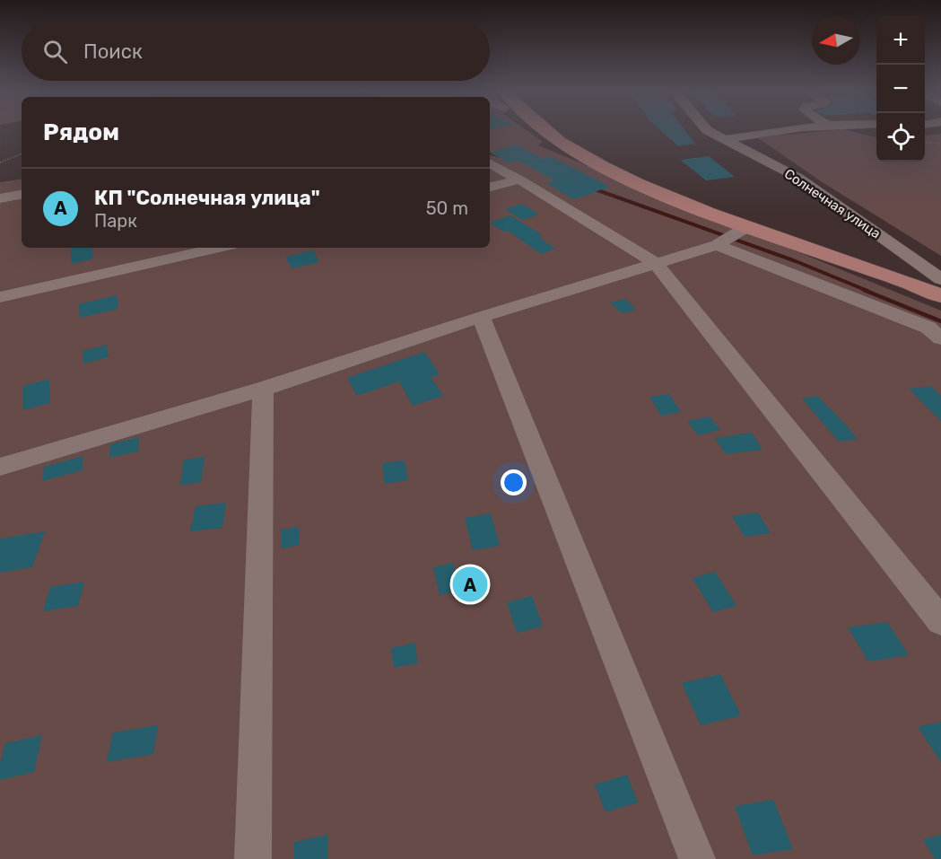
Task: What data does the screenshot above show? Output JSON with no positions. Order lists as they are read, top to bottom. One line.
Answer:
{"streets":{"street":["Солнечная улица"]},"north":"left","page":{"map_buttons":["+","−"],"search":"Поиск","heading":"Рядом","list":[{"mark":"A","name":"КП \"Солнечная улица\"","note":"Парк","value":"50 m"}],"pins":"A"}}
